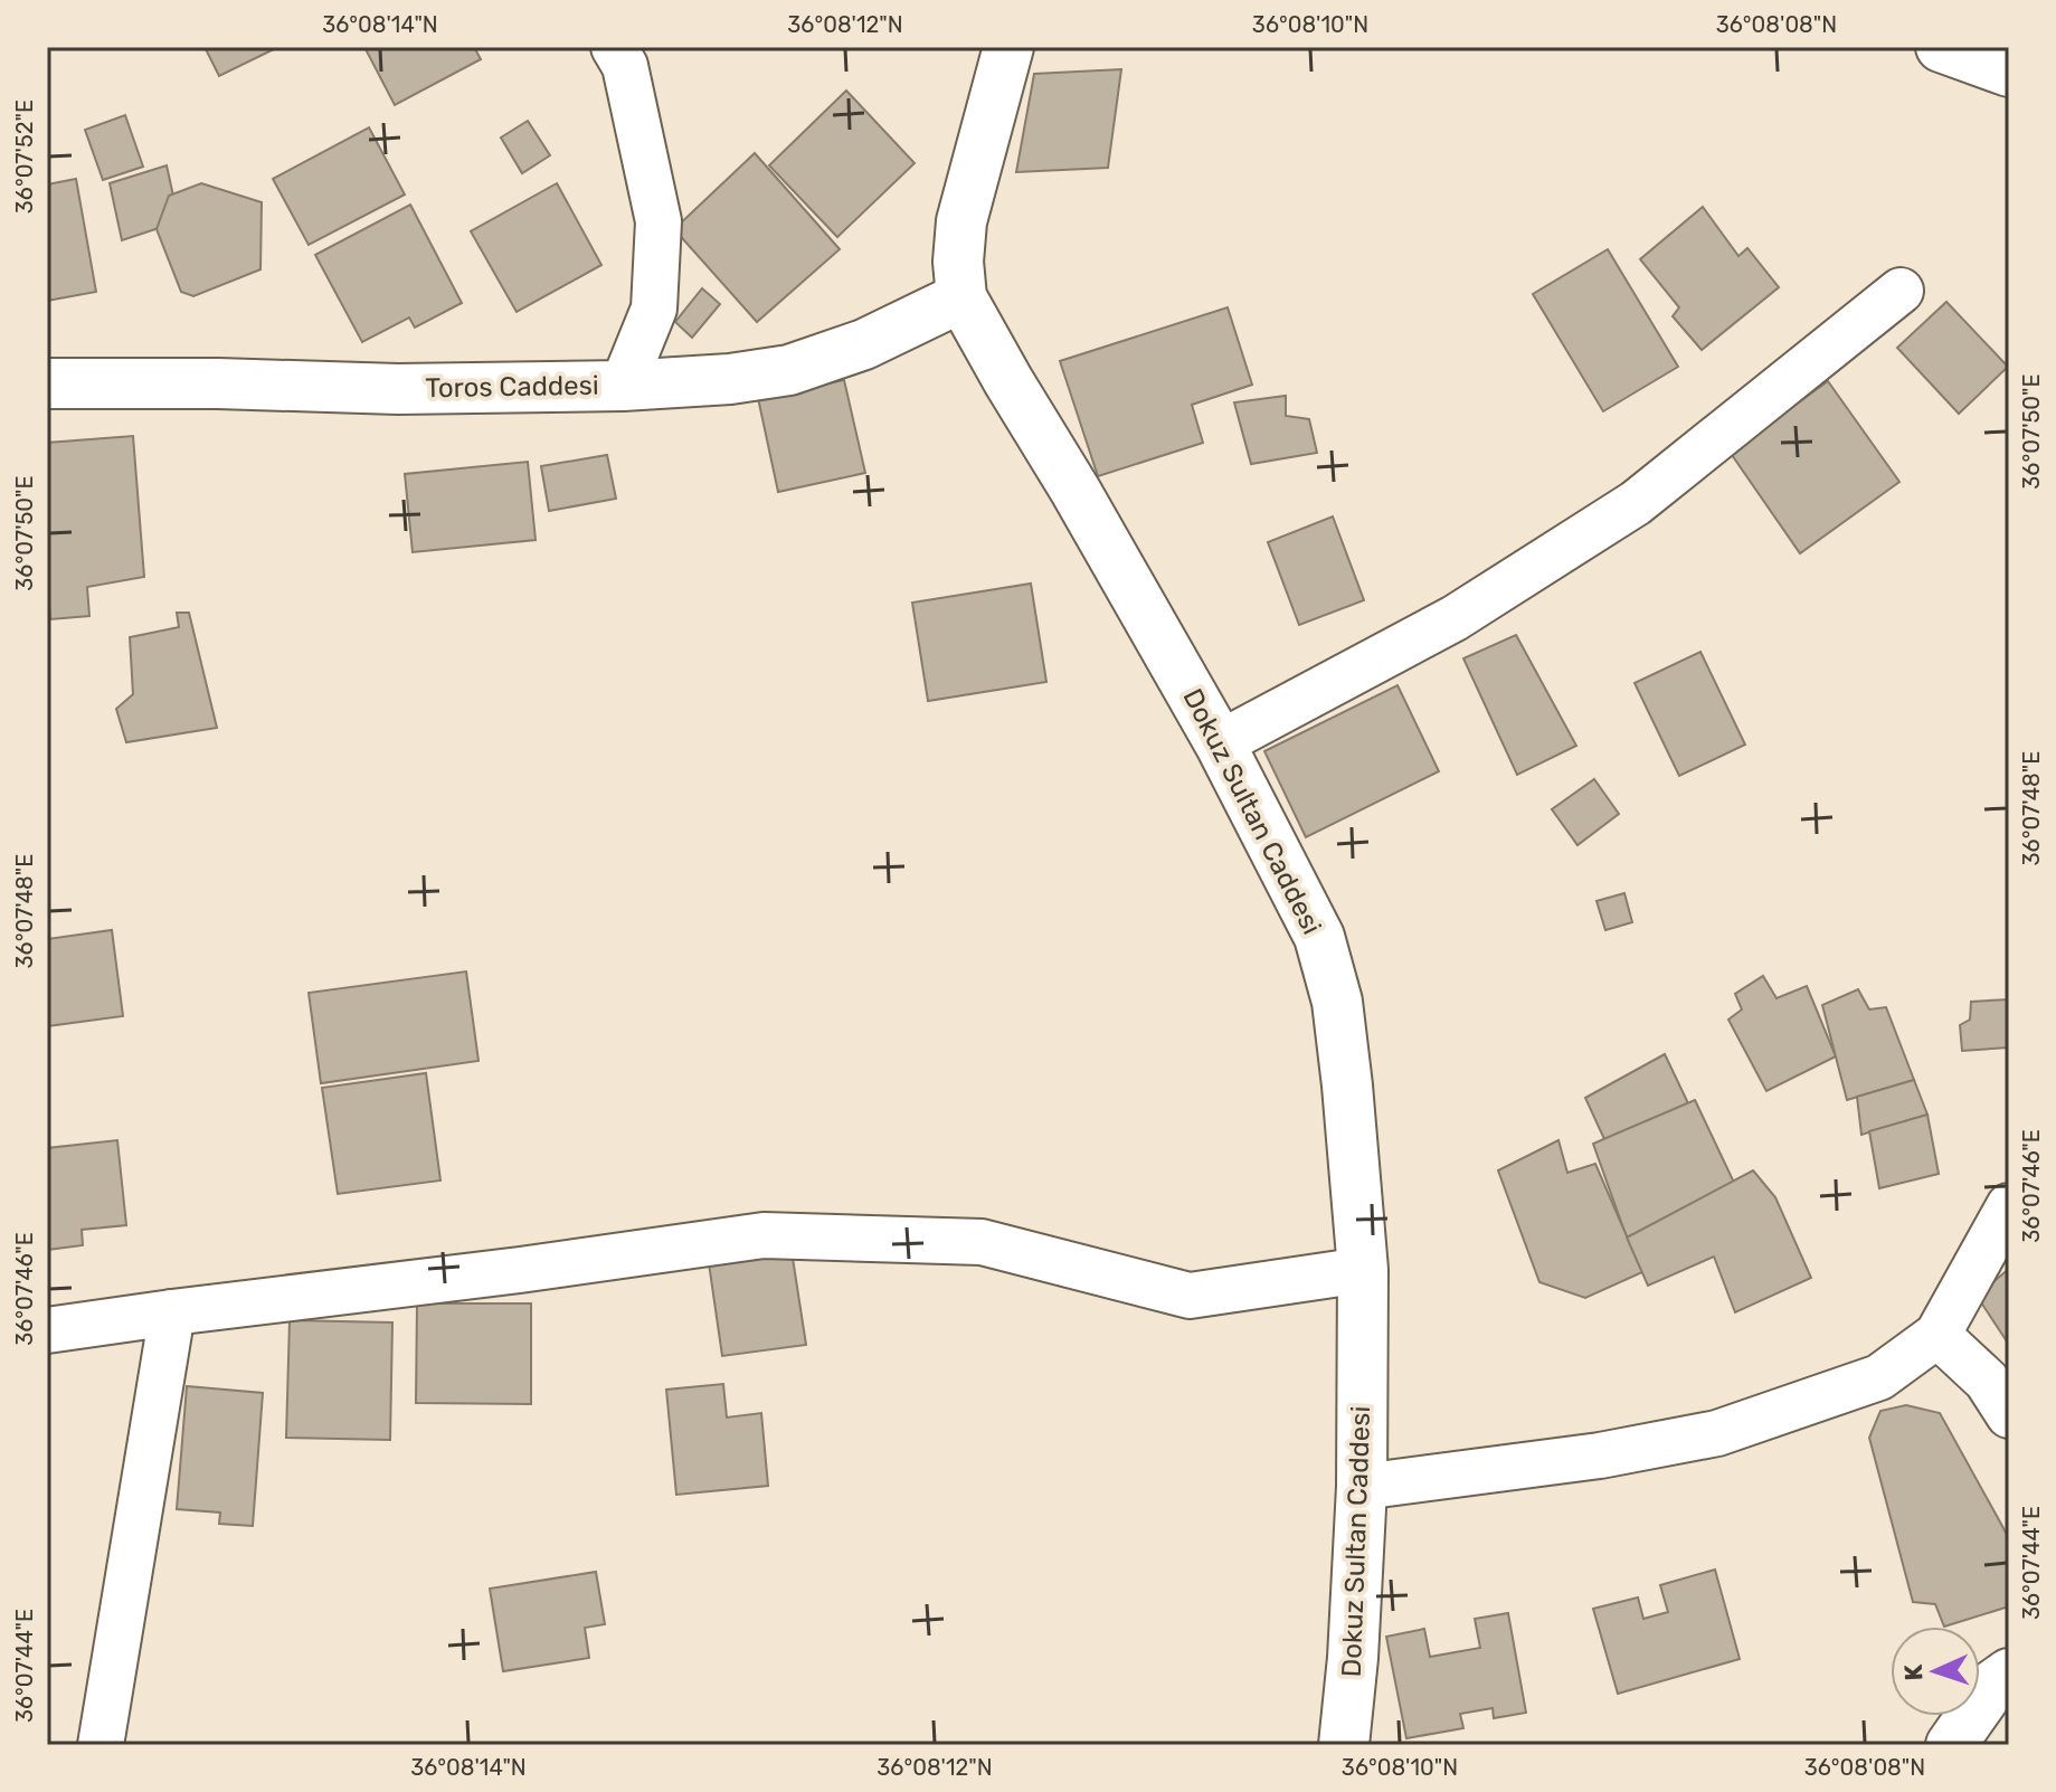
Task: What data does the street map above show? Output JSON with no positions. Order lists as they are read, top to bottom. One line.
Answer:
{"streets":{"street":["Toros Caddesi","Dokuz Sultan Caddesi"]},"crossings":[["Toros Caddesi","Dokuz Sultan Caddesi"]],"north":"left","coordinates":["36°08'14\"N","36°08'12\"N","36°08'10\"N","36°08'08\"N","36°07'52\"E","36°07'50\"E","36°07'48\"E","36°07'46\"E","36°07'44\"E"]}
